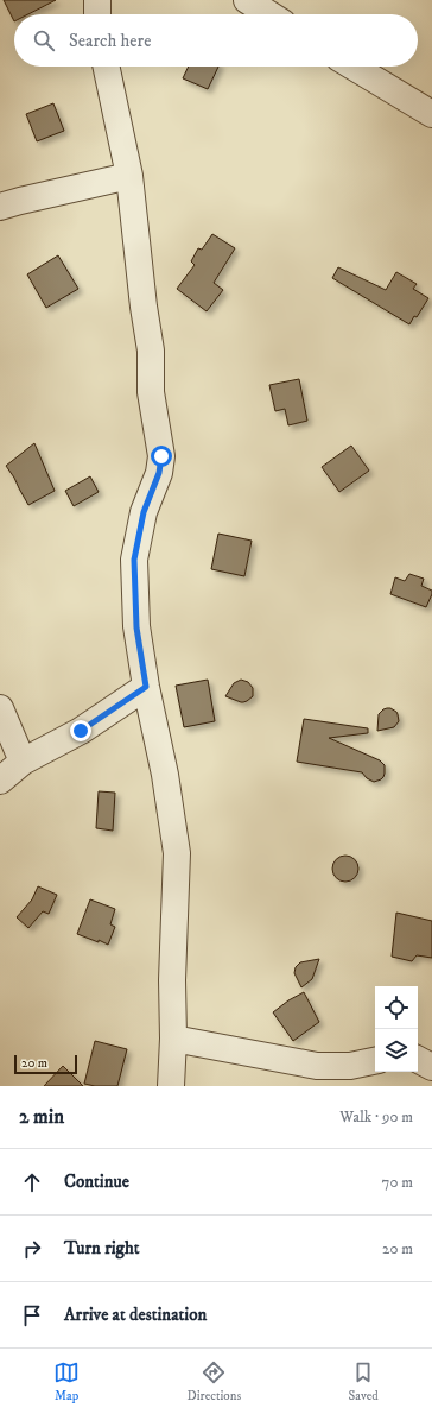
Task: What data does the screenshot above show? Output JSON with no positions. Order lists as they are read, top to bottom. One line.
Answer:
{"scale_bar":"20 m","page":{"search":"Search here","scale":"20 m","heading":["2 min","Walk · 90 m"],"list":[["Continue","70 m"],["Turn right","20 m"],"Arrive at destination"],"nav":["Map","Directions","Saved"]}}
